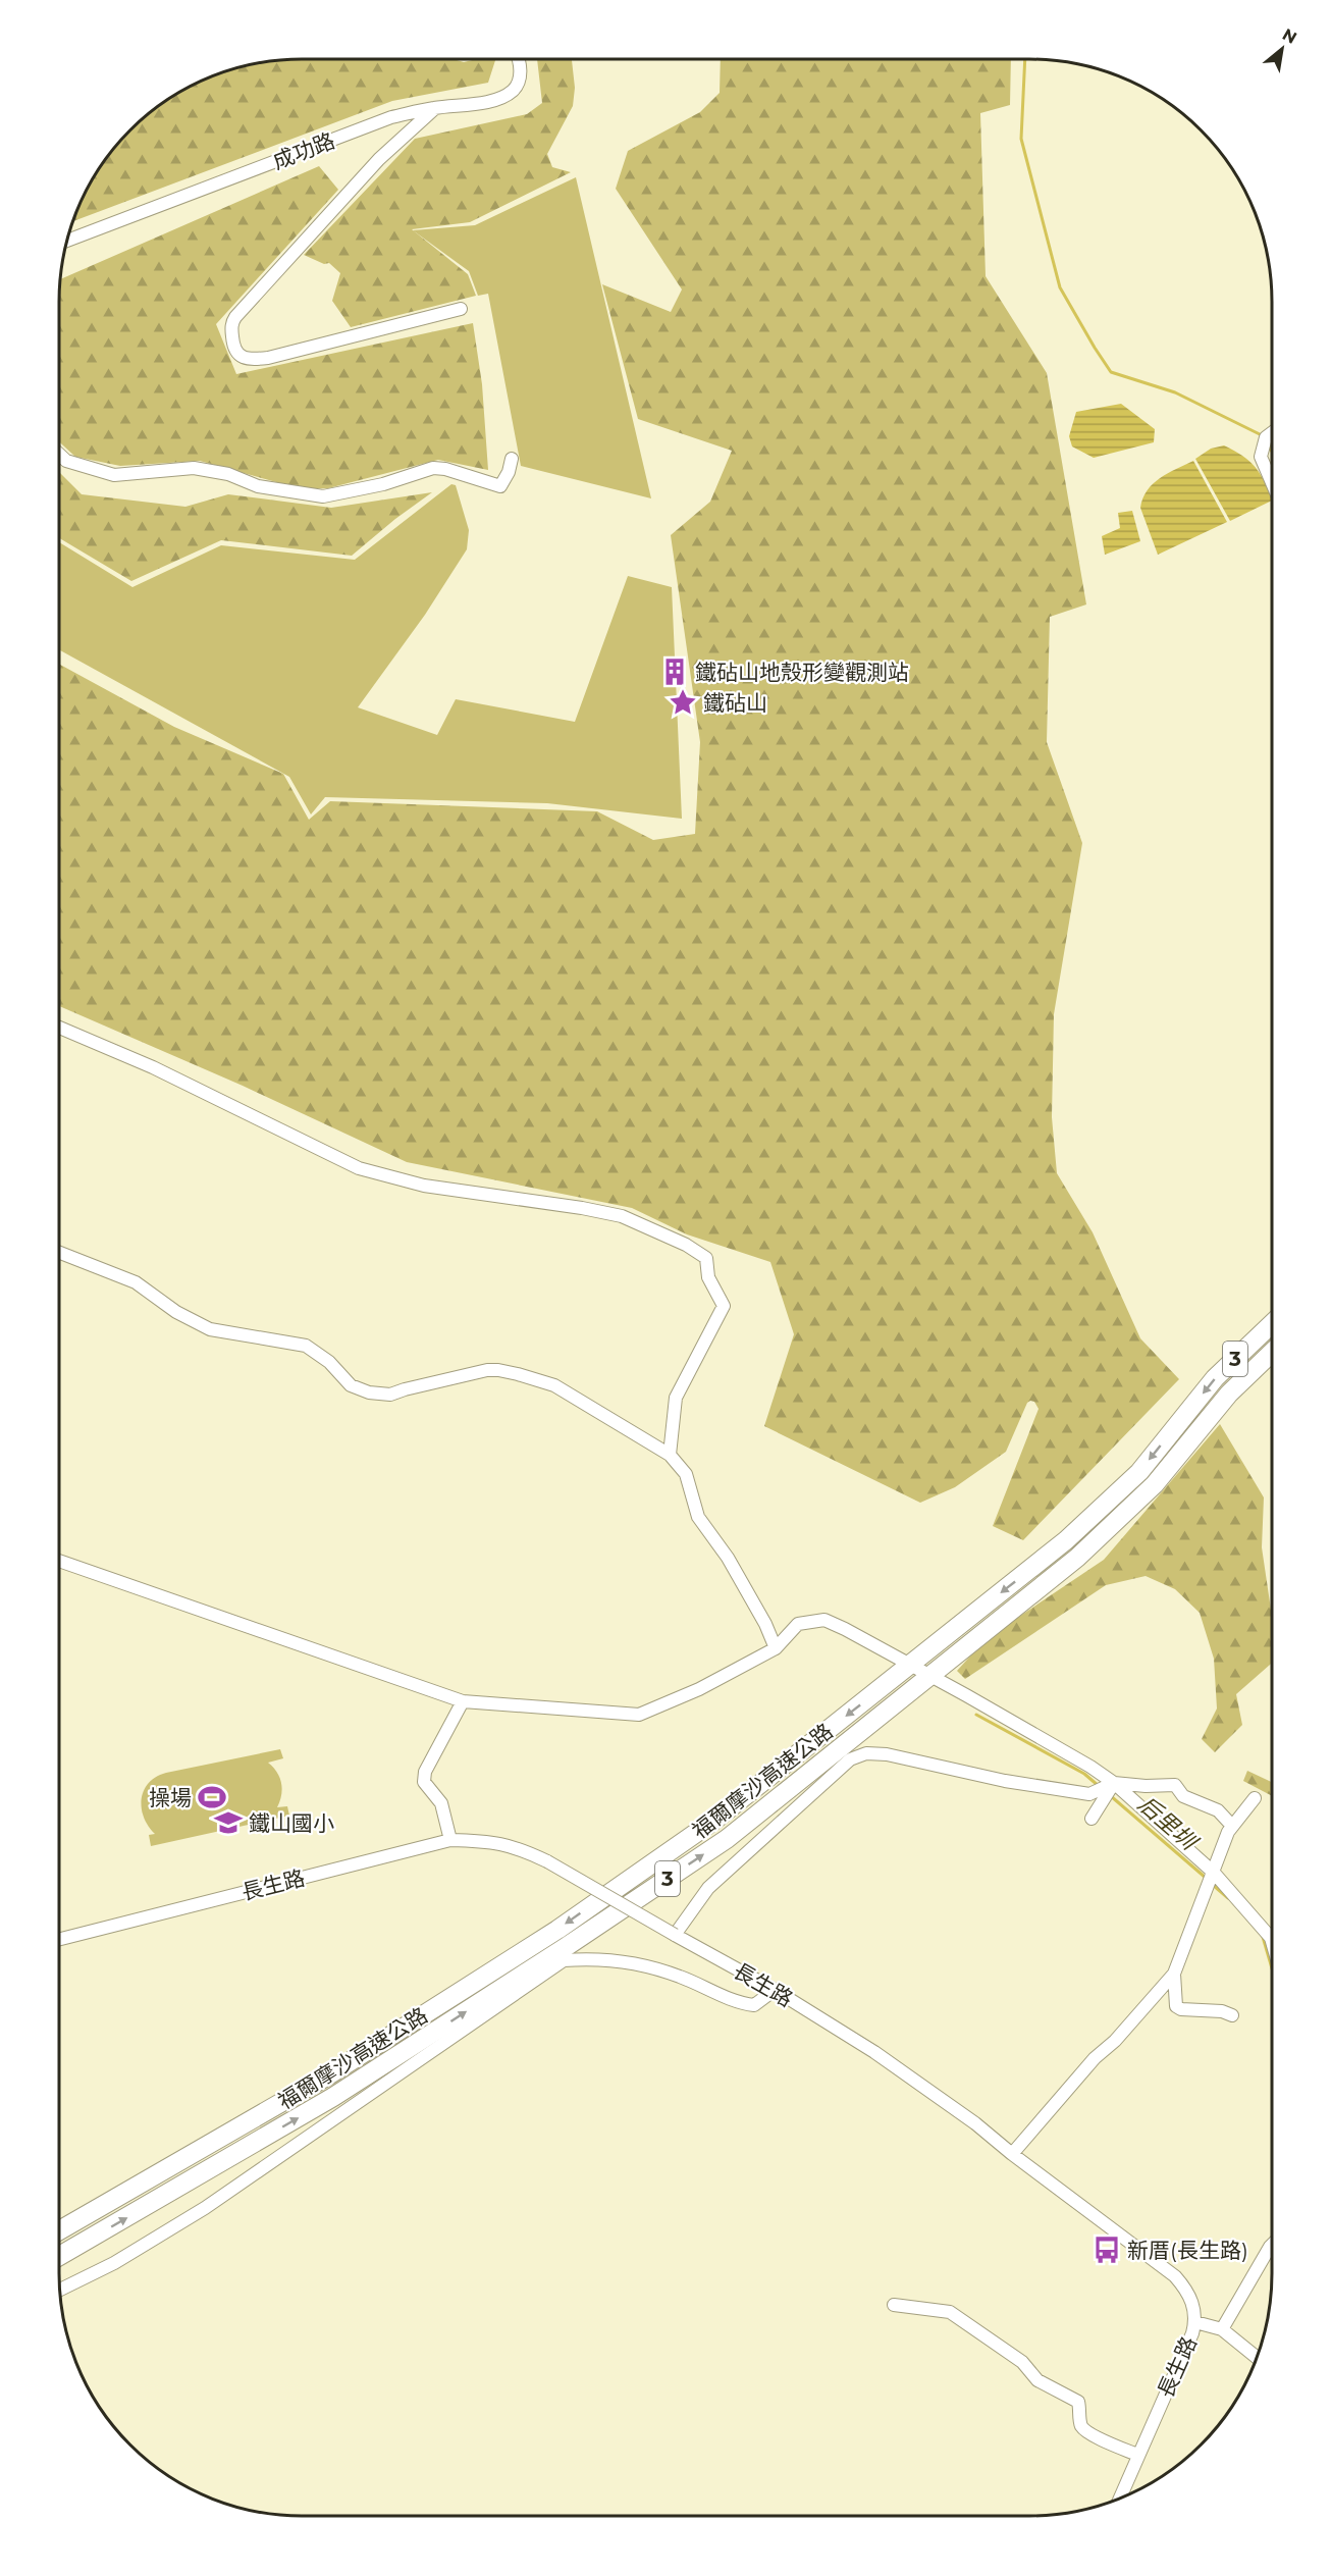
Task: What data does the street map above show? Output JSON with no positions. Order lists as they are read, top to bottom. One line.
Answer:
{"streets":{"highway":["3","福爾摩沙高速公路"],"street":["成功路","長生路"]},"water":["后里圳"],"places":{"building":["鐵砧山地殼形變觀測站"],"place":["鐵砧山"],"sports":["操場"],"school or university":["鐵山國小"],"bus stop":["新厝(長生路)"]},"north":"top right"}
